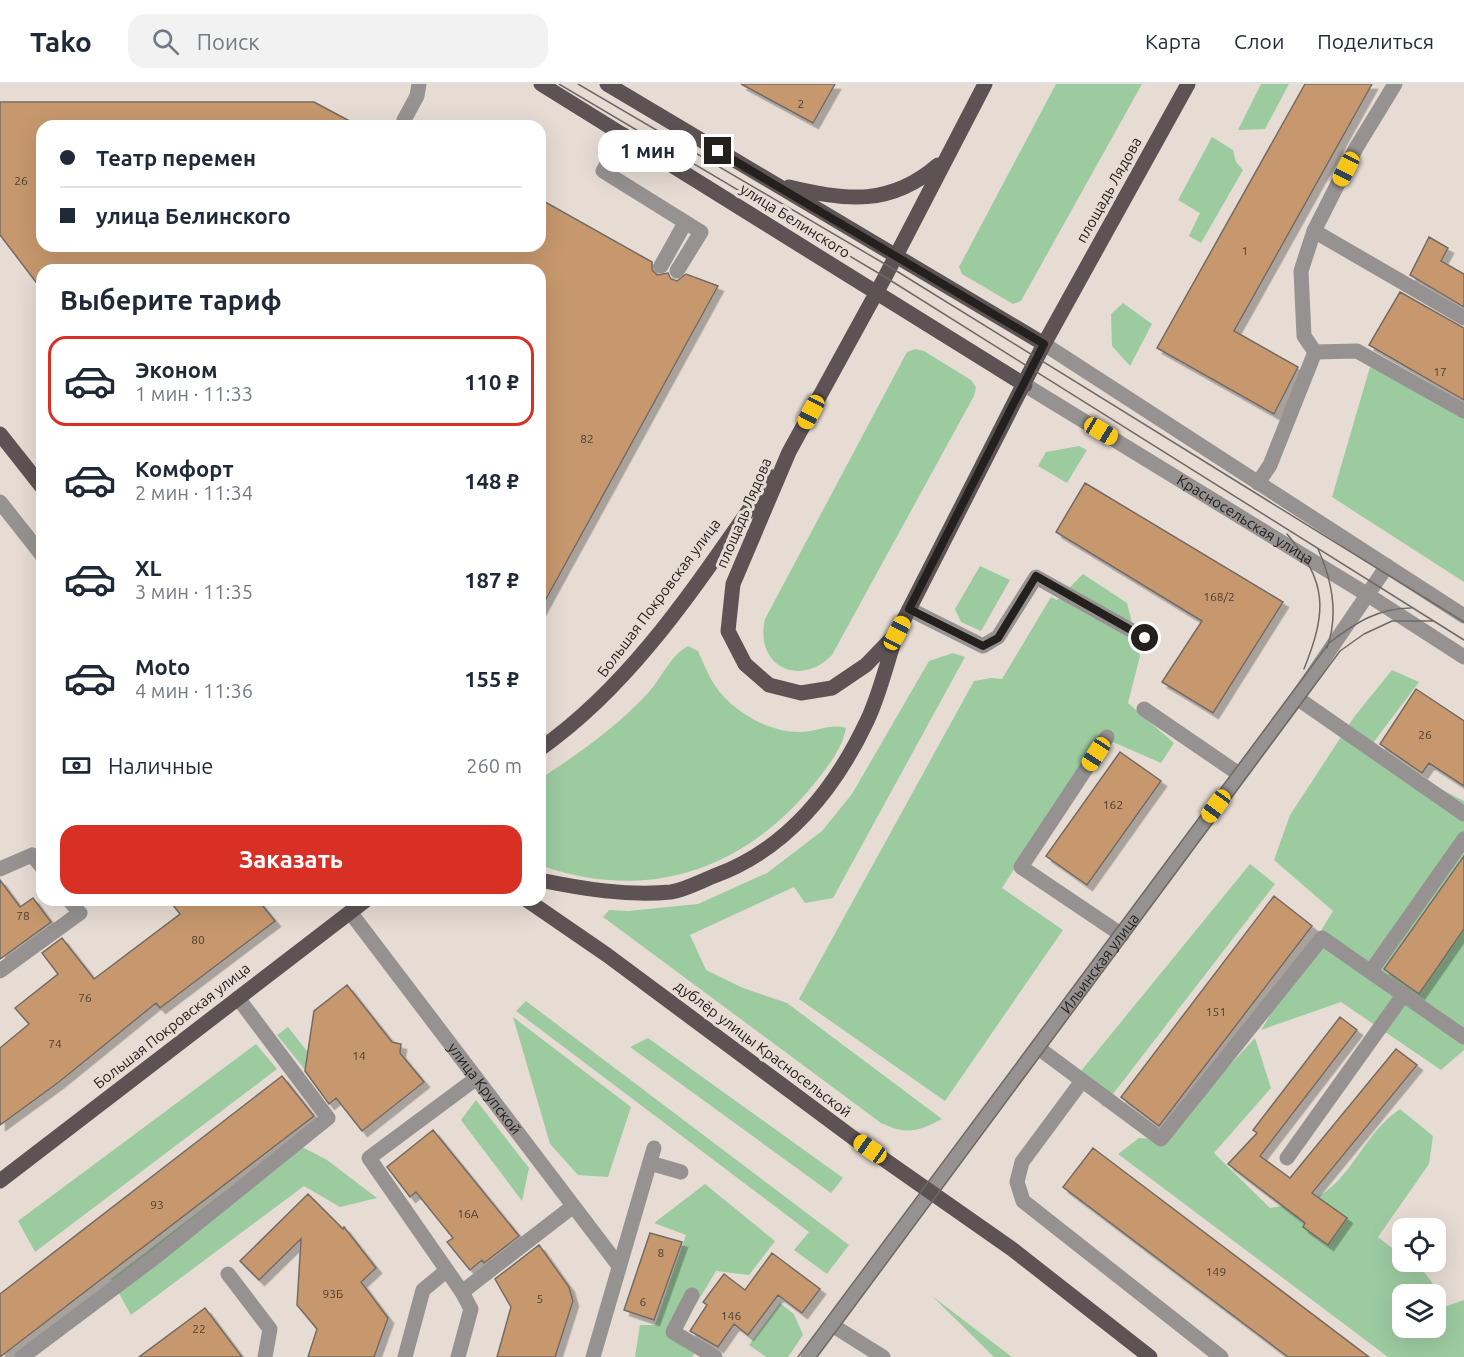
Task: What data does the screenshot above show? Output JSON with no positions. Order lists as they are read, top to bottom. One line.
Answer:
{"streets":{"main road":["площадь Лядова","улица Белинского","Большая Покровская улица","дублёр улицы Красносельской"],"street":["Красносельская улица","Ильинская улица","улица Крупской"]},"crossings":[["площадь Лядова","улица Белинского"],["площадь Лядова","Красносельская улица"],["площадь Лядова","Большая Покровская улица"],["Красносельская улица","Ильинская улица"],["Большая Покровская улица","улица Крупской"],["Ильинская улица","дублёр улицы Красносельской"]],"house_numbers":["2","26","1","17","82","168/2","26","162","78","80","76","151","74","14","93","16А","8","149","93Б","5","6","146","22"],"page":{"header":"Tako","search":"Поиск","nav":["Карта","Слои","Поделиться"],"banner":["Театр перемен","улица Белинского"],"bubble":"1 мин","heading":"Выберите тариф","list":[{"name":"Эконом","note":"1 мин · 11:33","value":"110 ₽"},{"name":"Комфорт","note":"2 мин · 11:34","value":"148 ₽"},{"name":"XL","note":"3 мин · 11:35","value":"187 ₽"},{"name":"Moto","note":"4 мин · 11:36","value":"155 ₽"}],"pay":["Наличные","260 m"],"buttons":"Заказать"}}
